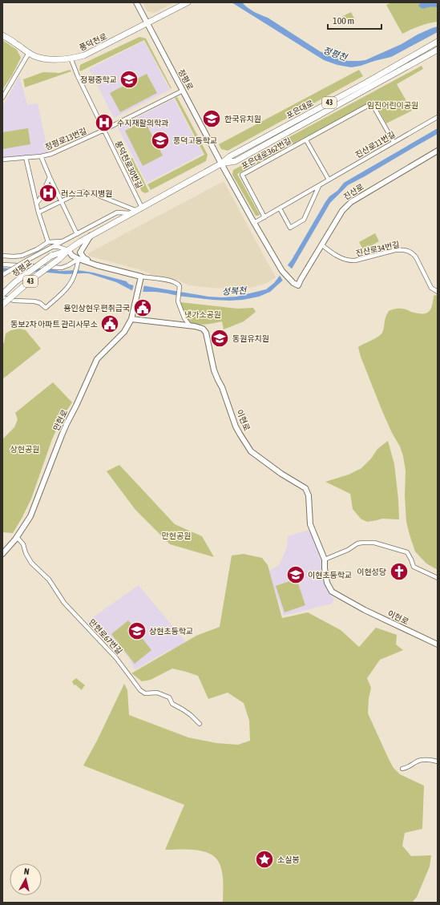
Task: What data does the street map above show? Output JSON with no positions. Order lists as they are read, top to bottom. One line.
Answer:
{"streets":{"main road":["풍덕천로","43","포은대로","정평교"],"street":["정평로","정평로13번길","진산로11번길","포은대로362번길","풍덕천로30번길","진산로","진산로34번길","만현로","이현로","만현로67번길"]},"crossings":[["풍덕천로","정평로"],["풍덕천로","풍덕천로30번길"],["정평로","포은대로"],["정평로","정평로13번길"],["포은대로","풍덕천로30번길"],["포은대로","정평교"],["정평로13번길","풍덕천로30번길"],["진산로11번길","포은대로362번길"],["진산로11번길","진산로"],["진산로","진산로34번길"],["만현로","이현로"],["만현로","만현로67번길"]],"water":["정평천","성복천"],"parks":["임진어린이공원","냇가소공원","상현공원","만현공원"],"places":{"school or university":["정평중학교","한국유치원","풍덕고등학교","동원유치원","이현초등학교","상현초등학교"],"hospital":["수지재활의학과","러스크수지병원"],"public building":["용인상현우편취급국","동보2차 아파트 관리사무소"],"church":["이현성당"],"place":["소실봉"]},"scale_bar":"100 m","north":"top"}
